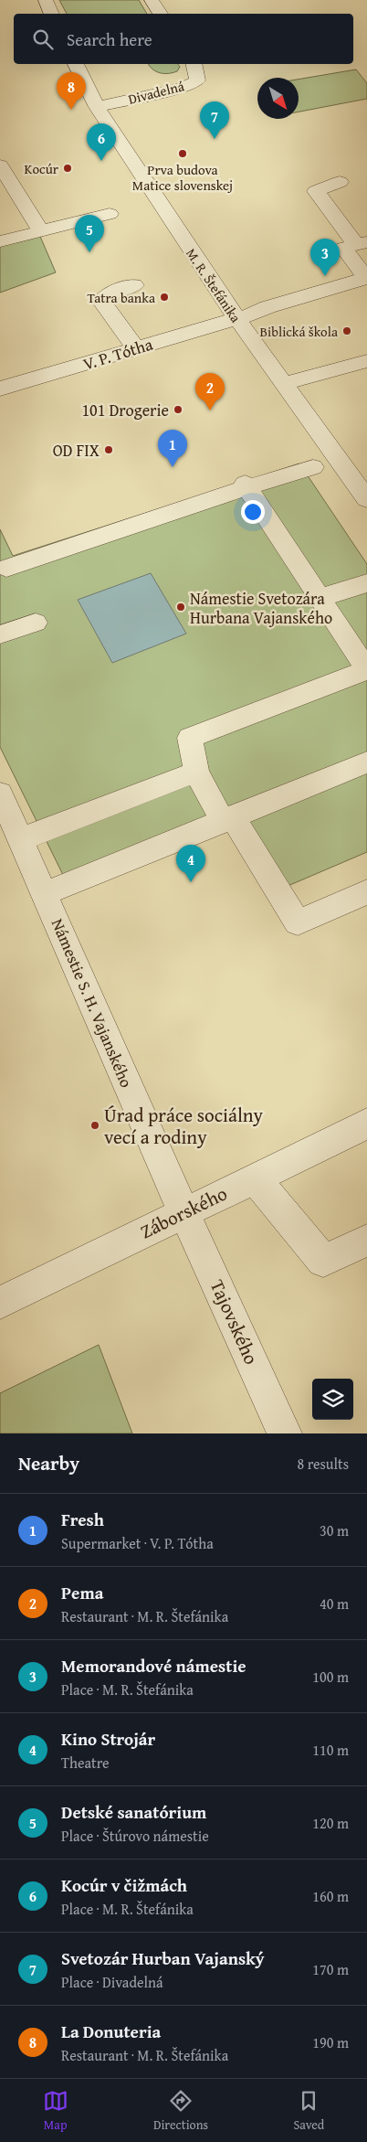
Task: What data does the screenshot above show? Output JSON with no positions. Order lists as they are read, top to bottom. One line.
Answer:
{"streets":{"street":["Divadelná","M. R. Štefánika","V. P. Tótha","Námestie S. H. Vajanského","Záborského","Tajovského"]},"crossings":[["Divadelná","M. R. Štefánika"],["M. R. Štefánika","V. P. Tótha"],["Námestie S. H. Vajanského","Záborského"],["Námestie S. H. Vajanského","Tajovského"],["Záborského","Tajovského"]],"places":["Prva budova Matice slovenskej","Kocúr","Tatra banka","Biblická škola","101 Drogerie","OD FIX","Námestie Svetozára Hurbana Vajanského","Úrad práce sociálny vecí a rodiny"],"north":"bottom right","page":{"search":"Search here","pins":["8","7","6","5","3","2","1","4"],"heading":["Nearby","8 results"],"list":[{"mark":"1","name":"Fresh","note":"Supermarket · V. P. Tótha","value":"30 m"},{"mark":"2","name":"Pema","note":"Restaurant · M. R. Štefánika","value":"40 m"},{"mark":"3","name":"Memorandové námestie","note":"Place · M. R. Štefánika","value":"100 m"},{"mark":"4","name":"Kino Strojár","note":"Theatre","value":"110 m"},{"mark":"5","name":"Detské sanatórium","note":"Place · Štúrovo námestie","value":"120 m"},{"mark":"6","name":"Kocúr v čižmách","note":"Place · M. R. Štefánika","value":"160 m"},{"mark":"7","name":"Svetozár Hurban Vajanský","note":"Place · Divadelná","value":"170 m"},{"mark":"8","name":"La Donuteria","note":"Restaurant · M. R. Štefánika","value":"190 m"}],"nav":["Map","Directions","Saved"]}}
